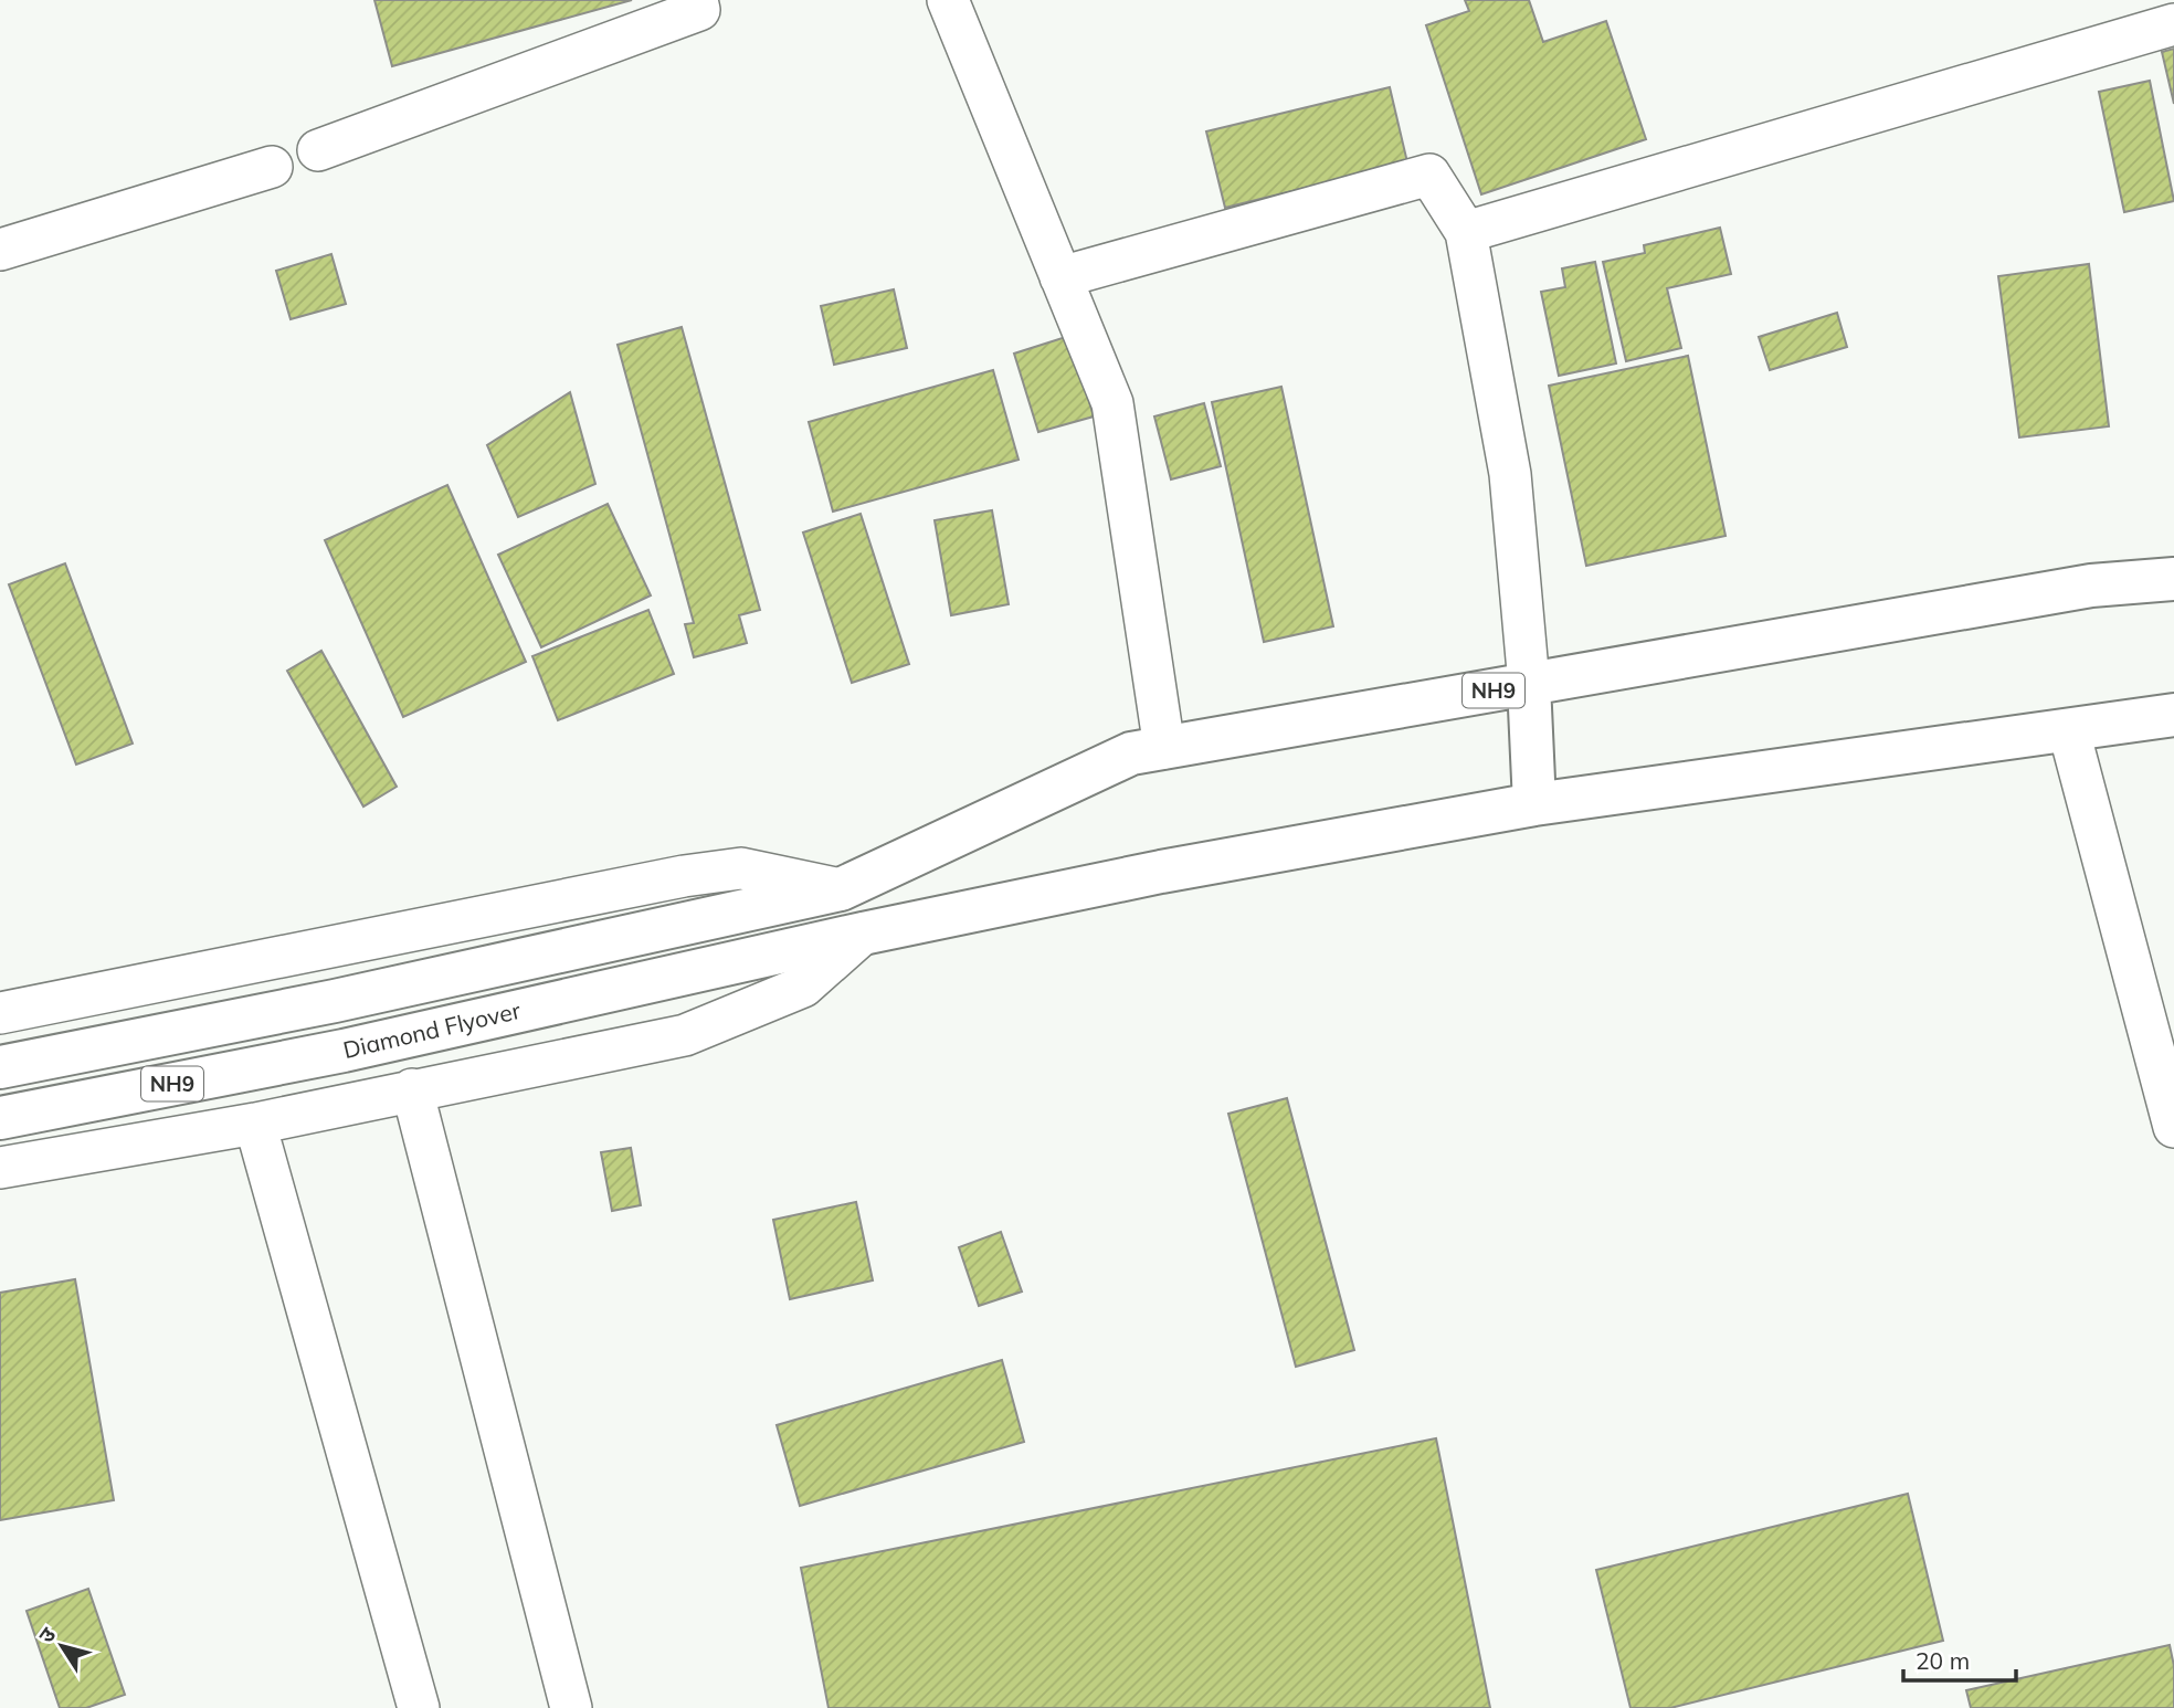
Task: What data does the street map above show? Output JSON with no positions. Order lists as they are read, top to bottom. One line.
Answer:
{"streets":{"highway":["NH9","Diamond Flyover"]},"crossings":[["NH9","Diamond Flyover"]],"scale_bar":"20 m","north":"top left"}
